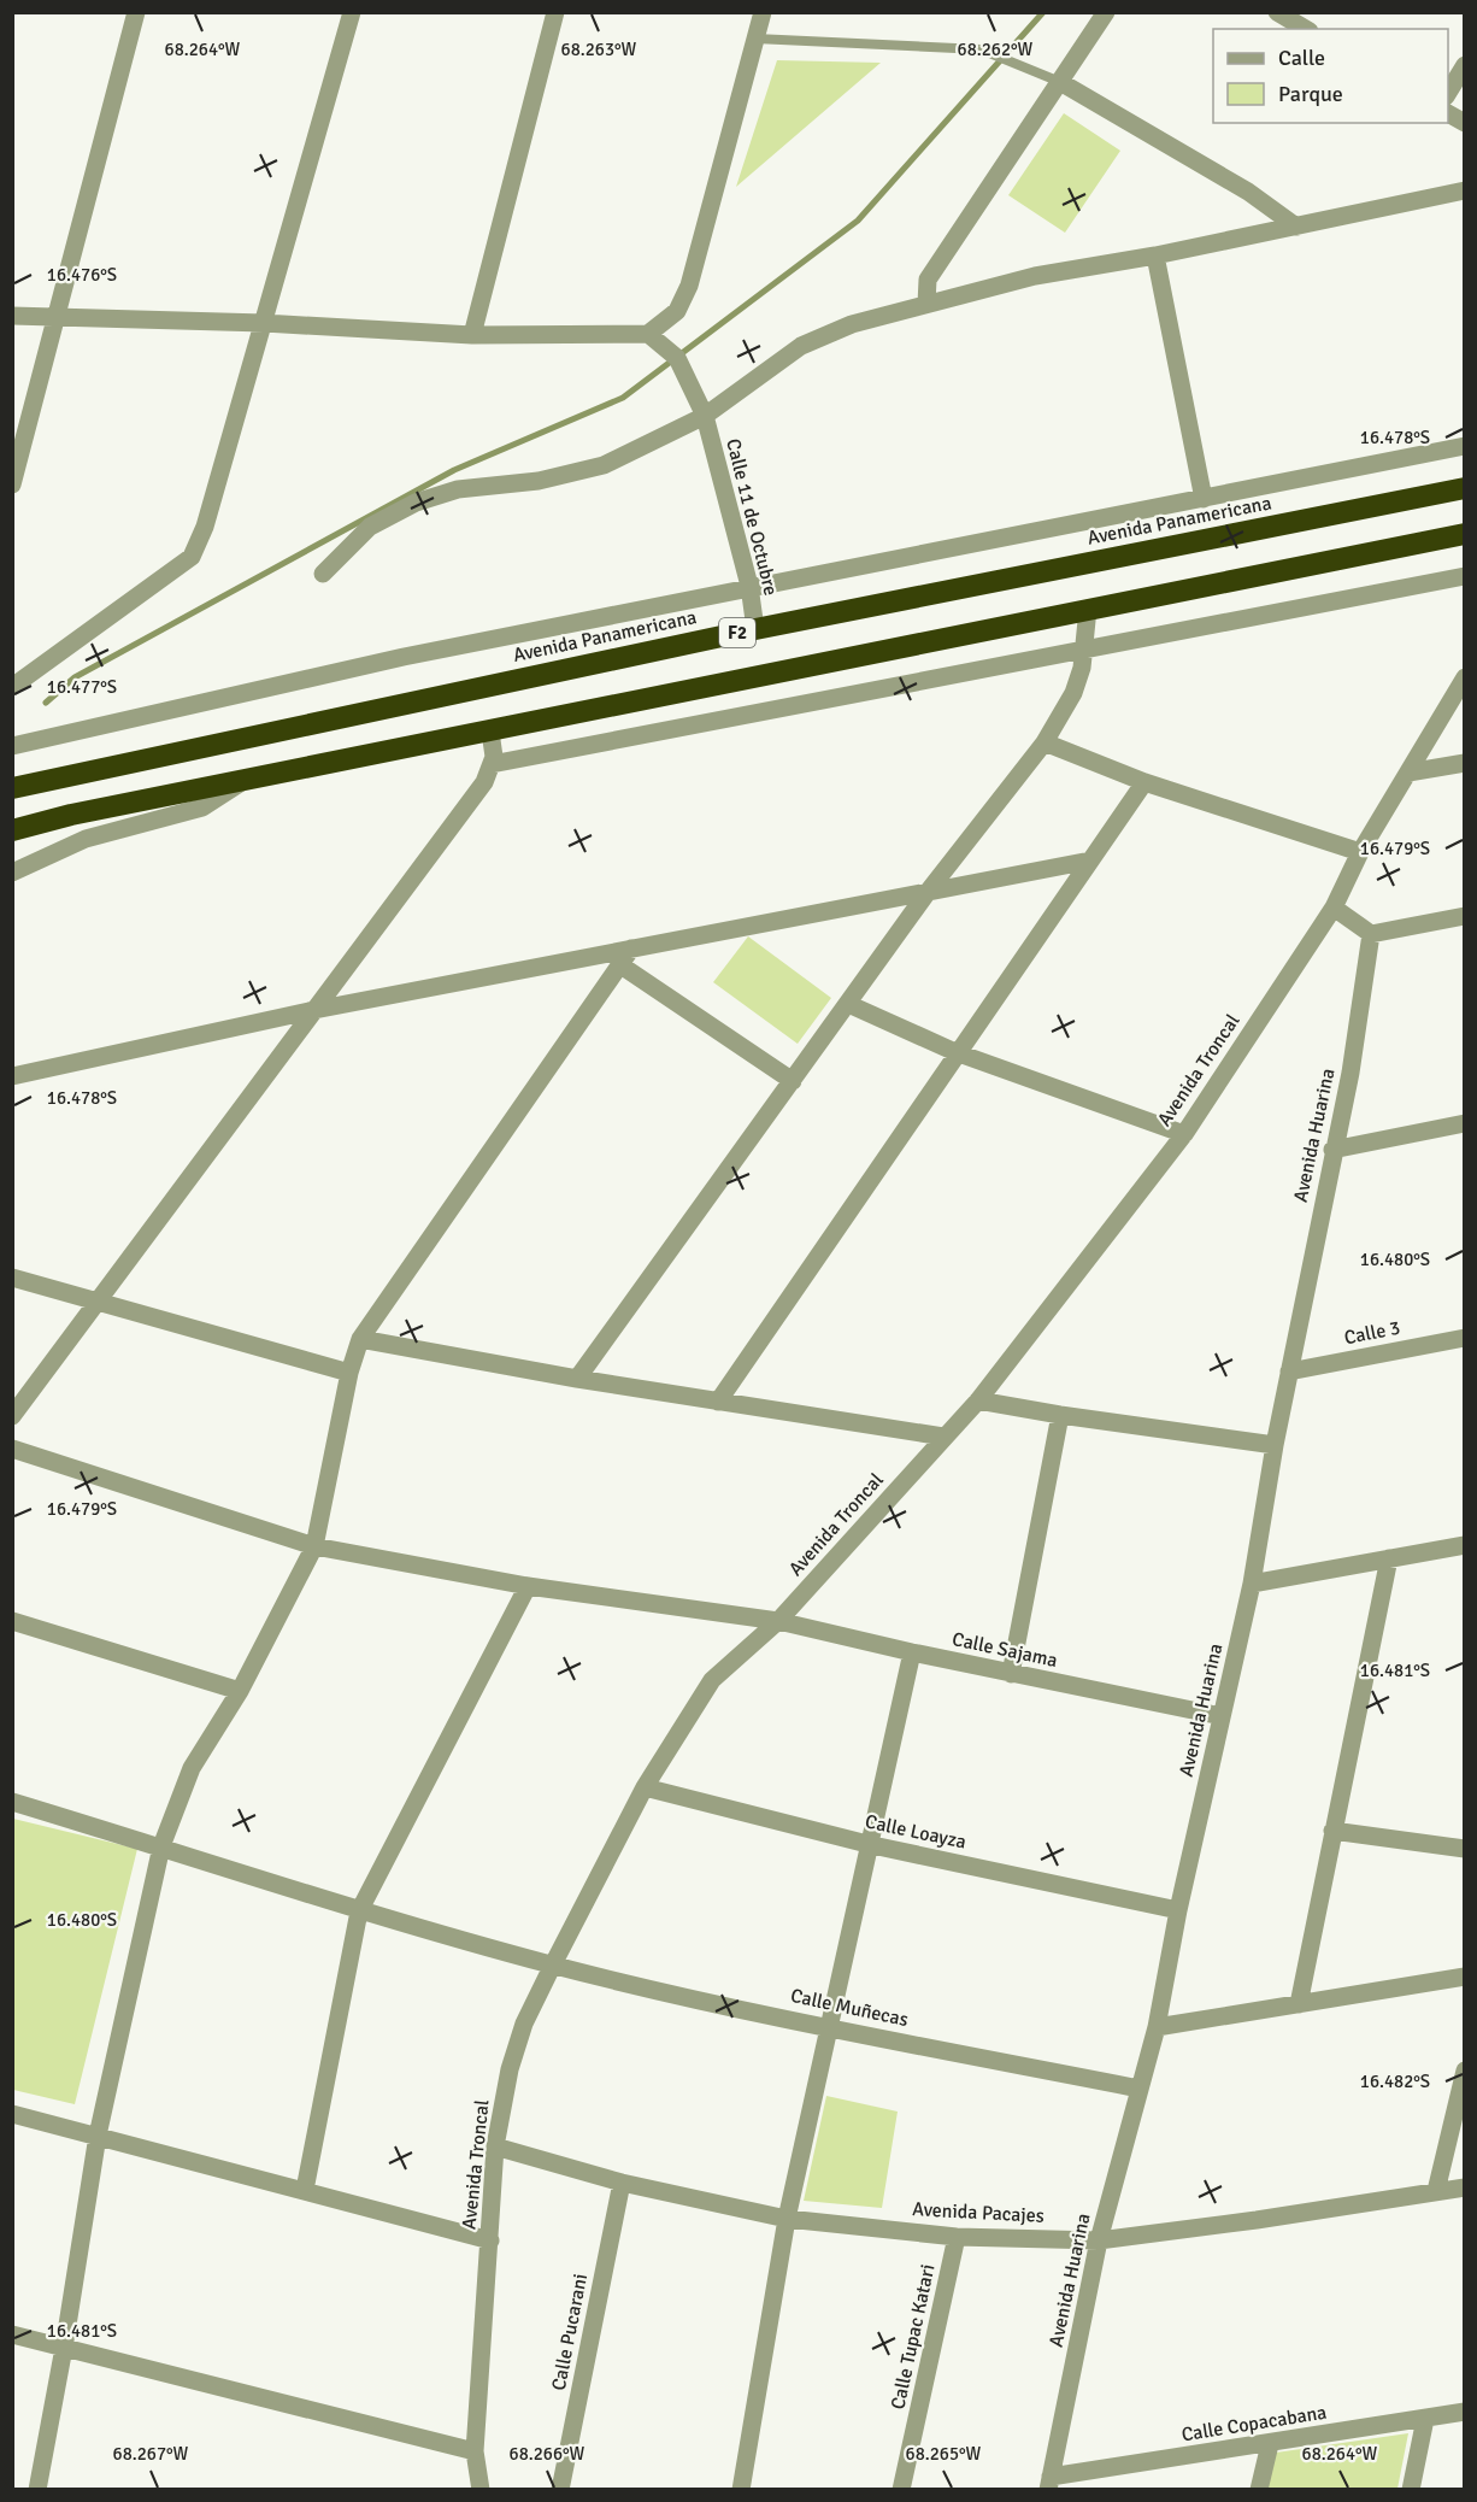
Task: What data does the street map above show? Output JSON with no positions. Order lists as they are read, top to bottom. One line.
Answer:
{"streets":{"highway":["Avenida Panamericana","F2"],"street":["Calle 11 de Octubre","Avenida Troncal","Avenida Huarina","Calle 3","Calle Sajama","Calle Loayza","Calle Muñecas","Avenida Pacajes","Calle Pucarani","Calle Tupac Katari","Calle Copacabana"]},"crossings":[["Calle 11 de Octubre","Avenida Panamericana"],["Avenida Troncal","Calle Sajama"],["Avenida Troncal","Calle Loayza"],["Avenida Troncal","Calle Muñecas"],["Avenida Troncal","Avenida Pacajes"],["Avenida Huarina","Calle 3"],["Avenida Huarina","Calle Sajama"],["Avenida Huarina","Calle Loayza"],["Avenida Huarina","Calle Muñecas"],["Avenida Huarina","Avenida Pacajes"],["Avenida Huarina","Calle Copacabana"],["Avenida Pacajes","Calle Pucarani"],["Avenida Pacajes","Calle Tupac Katari"]],"legend":["Calle","Parque"],"coordinates":["68.264°W","68.263°W","68.262°W","16.476°S","16.478°S","16.477°S","16.479°S","16.480°S","16.481°S","16.482°S","68.267°W","68.266°W","68.265°W"]}
